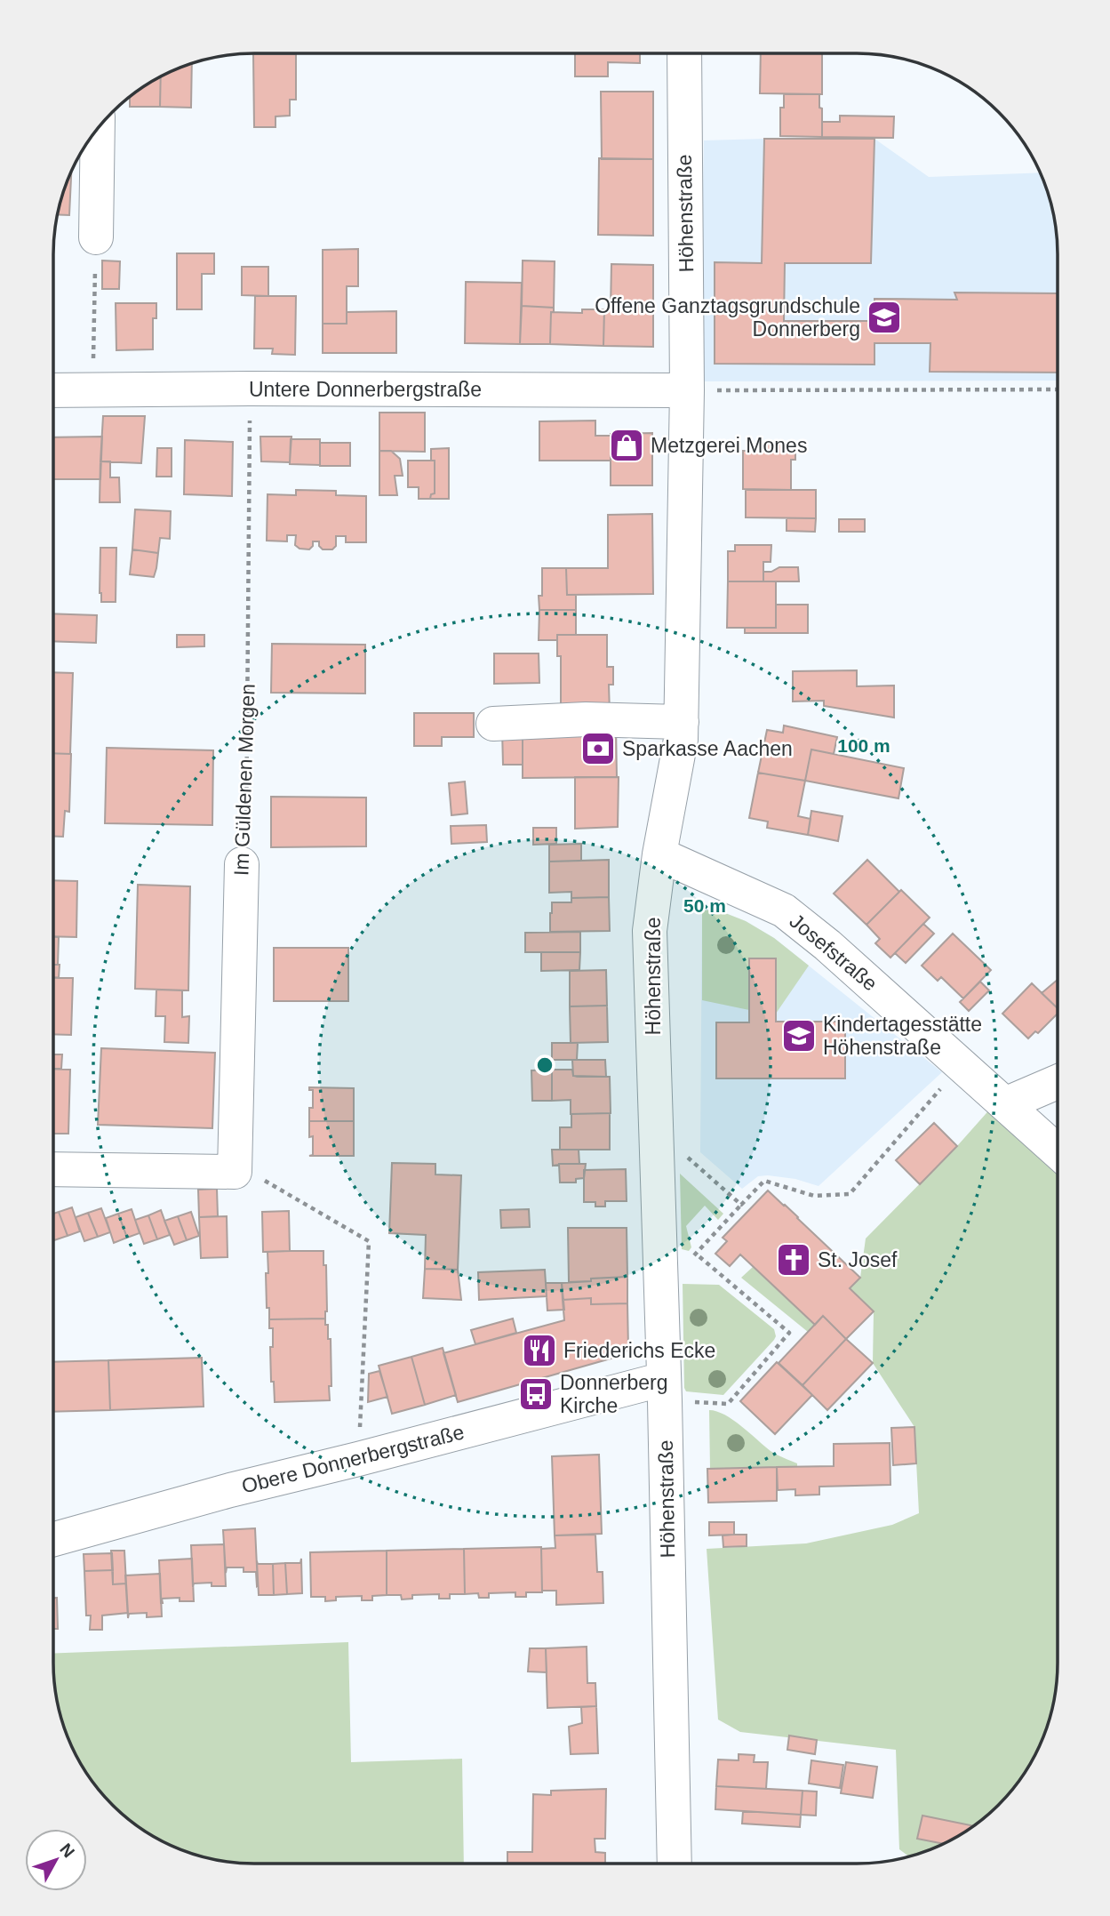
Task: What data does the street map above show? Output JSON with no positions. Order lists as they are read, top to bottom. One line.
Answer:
{"streets":{"street":["Höhenstraße","Untere Donnerbergstraße","Im Güldenen Morgen","Josefstraße","Obere Donnerbergstraße"]},"crossings":[["Höhenstraße","Untere Donnerbergstraße"],["Höhenstraße","Josefstraße"],["Höhenstraße","Obere Donnerbergstraße"],["Untere Donnerbergstraße","Im Güldenen Morgen"]],"places":{"school or university":["Offene Ganztagsgrundschule Donnerberg","Kindertagesstätte Höhenstraße"],"shop":["Metzgerei Mones"],"bank":["Sparkasse Aachen"],"church":["St. Josef"],"restaurant":["Friederichs Ecke"],"bus stop":["Donnerberg Kirche"]},"north":"top right","rings":["100 m","50 m"]}
